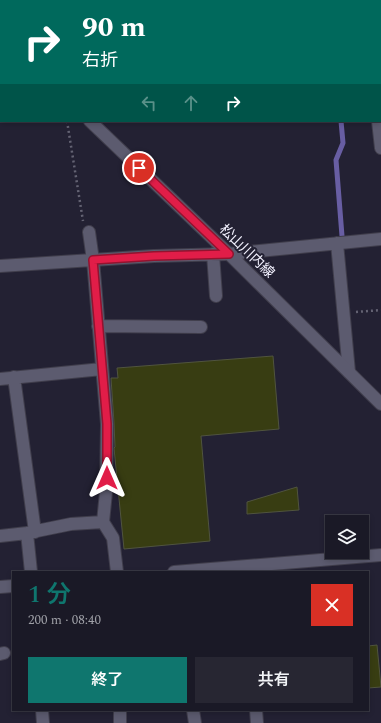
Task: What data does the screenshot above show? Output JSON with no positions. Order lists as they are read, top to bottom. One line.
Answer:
{"streets":{"street":["松山川内線"]},"page":{"turn":["90 m","右折"],"heading":["1 分","200 m · 08:40"],"buttons":["終了","共有"]}}
